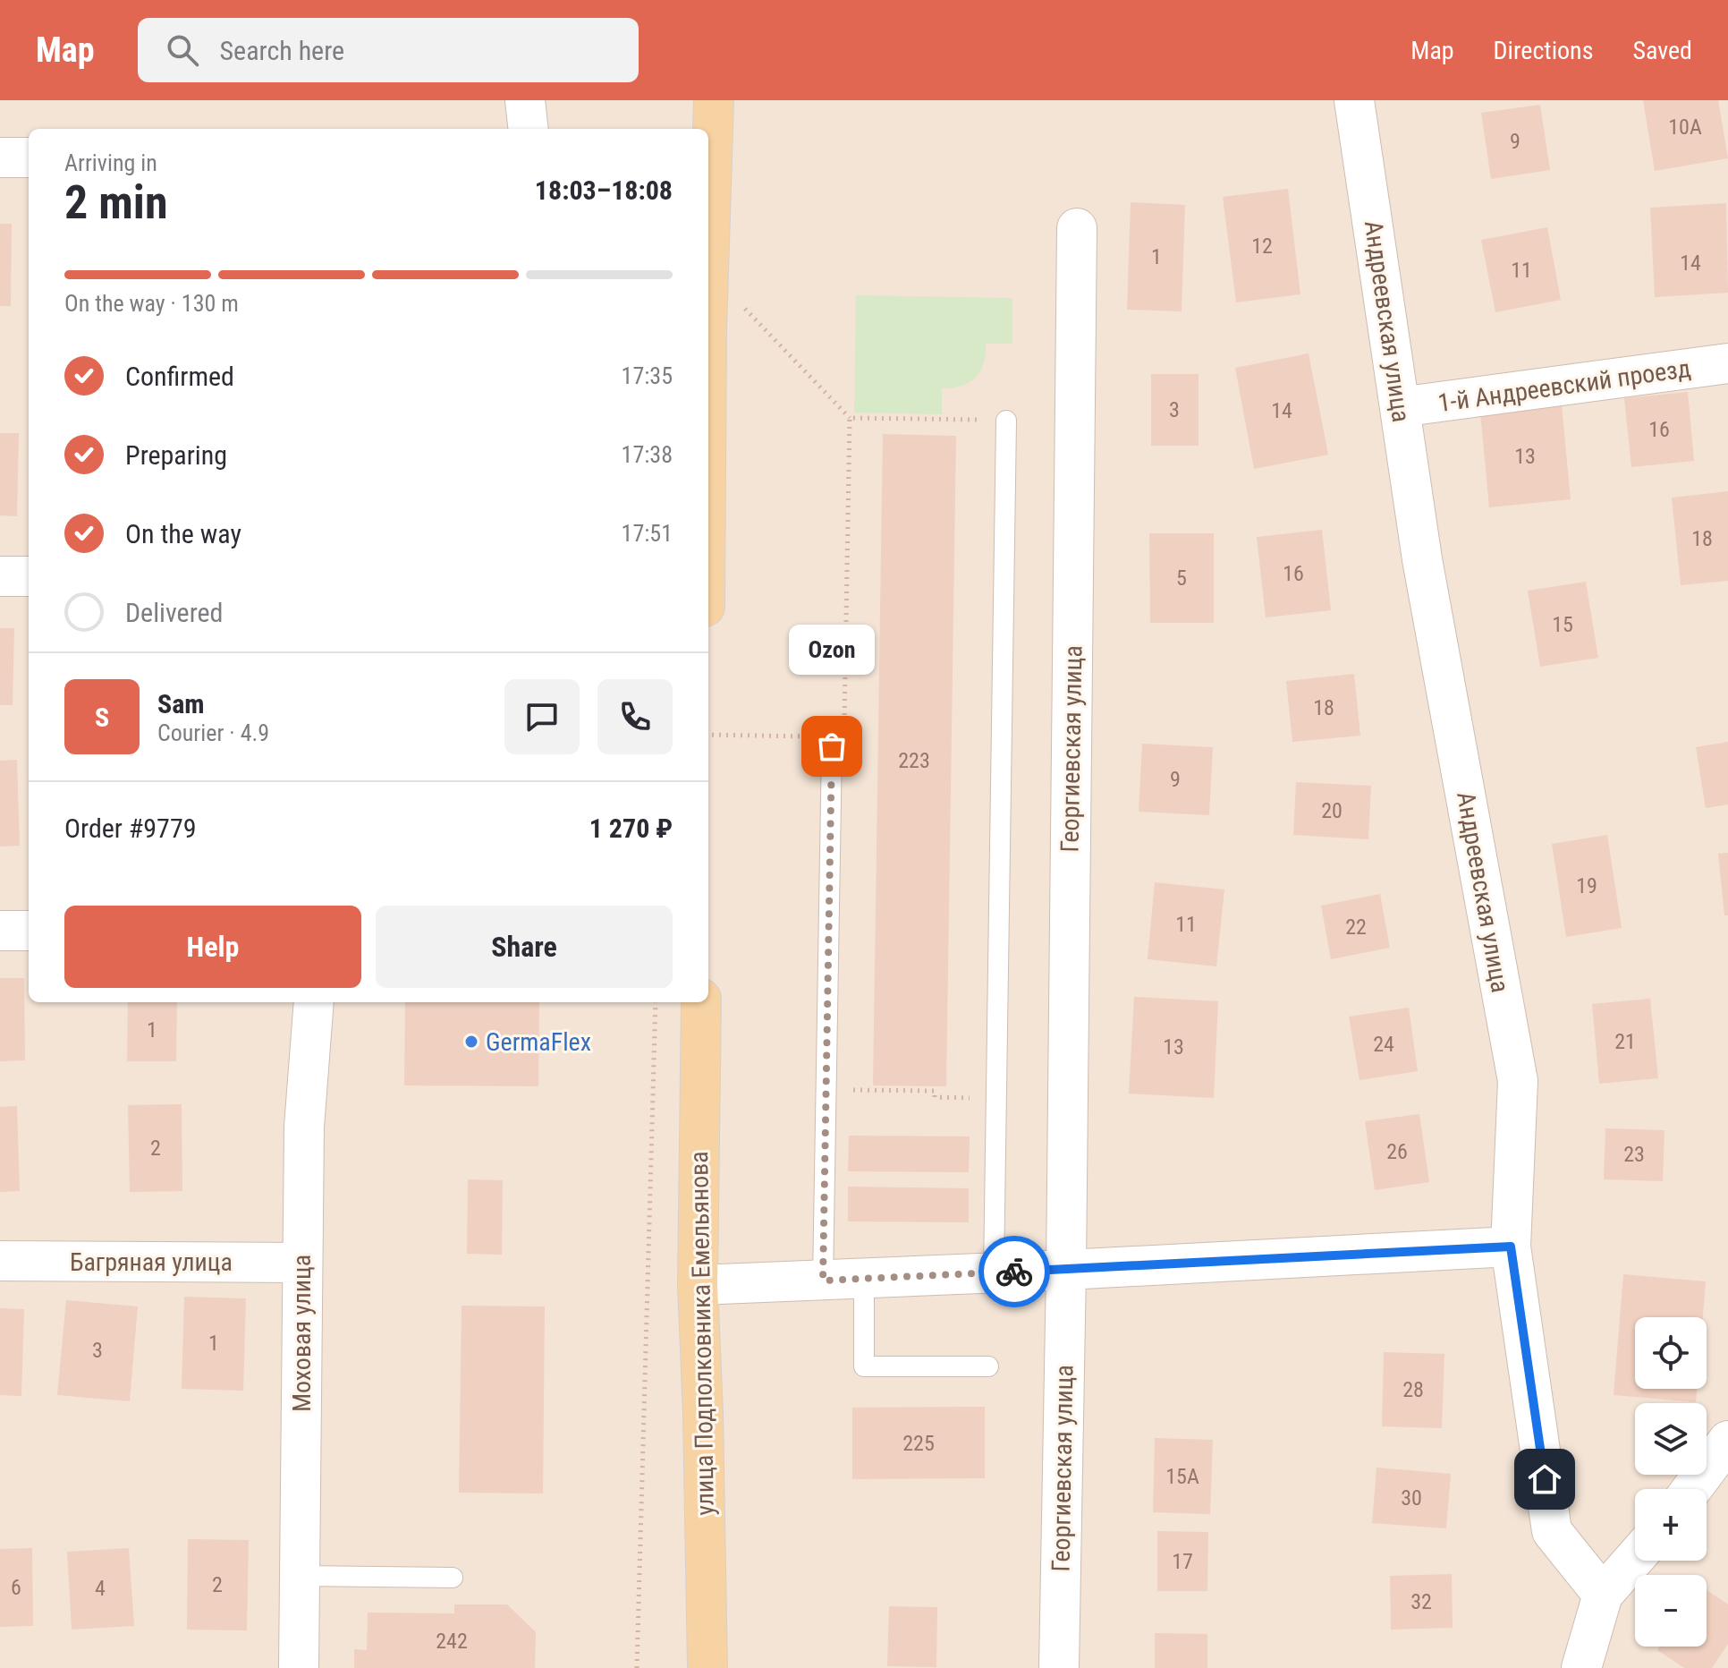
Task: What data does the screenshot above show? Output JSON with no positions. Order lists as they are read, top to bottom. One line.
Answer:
{"streets":{"main road":["улица Подполковника Емельянова"],"street":["Андреевская улица","1-й Андреевский проезд","Георгиевская улица","Багряная улица","Моховая улица"]},"crossings":[["Андреевская улица","1-й Андреевский проезд"],["Багряная улица","Моховая улица"]],"places":["Ozon","GermaFlex"],"house_numbers":["10А","9","12","1","14","11","3","14","16","13","18","16","5","15","18","223","9","20","19","11","22","1","21","24","13","2","26","23","1","3","28","225","15А","30","17","2","6","4","32","242"],"page":{"header":"Map","search":"Search here","nav":["Map","Directions","Saved"],"heading":["2 min","Arriving in","18:03–18:08"],"panel":["Sam","Courier · 4.9","Order #9779","1 270 ₽"],"bar":"On the way · 130 m","list":[["Confirmed","17:35"],["Preparing","17:38"],["On the way","17:51"],"Delivered"],"bubble":"Ozon","round":"S","buttons":["Help","Share"],"map_buttons":["+","−"]}}
